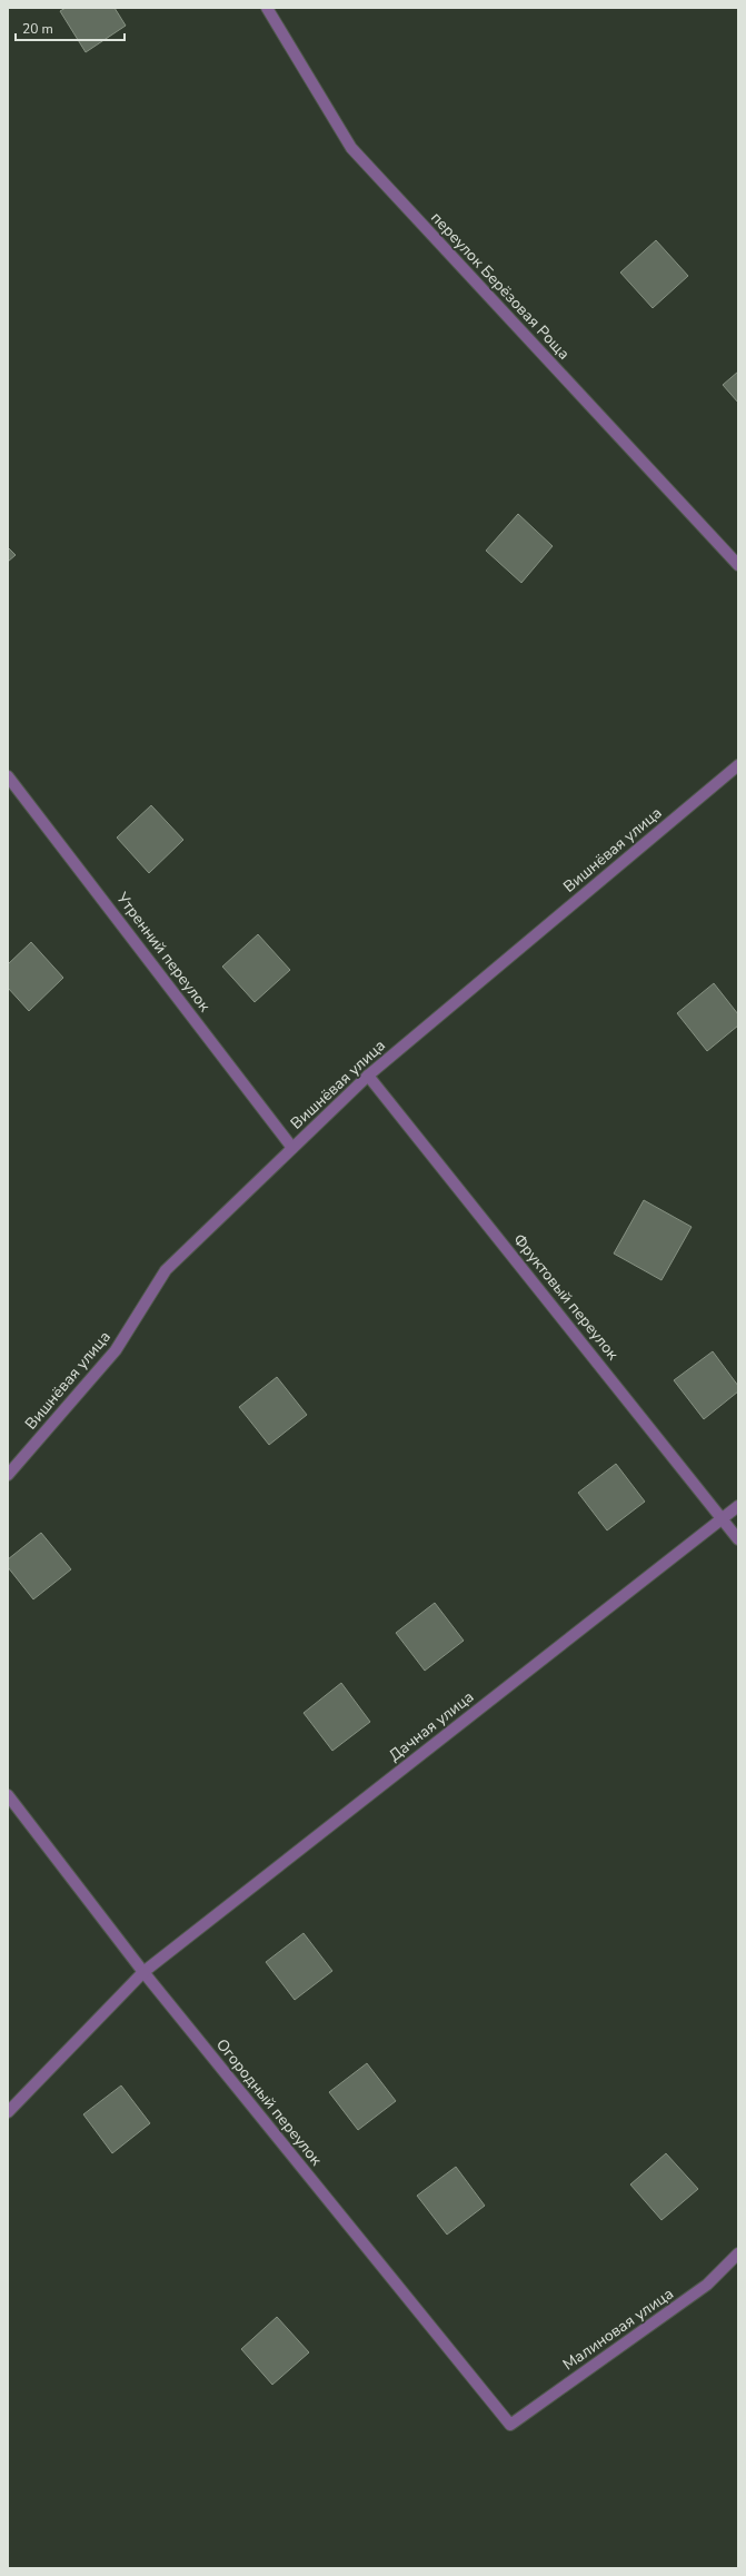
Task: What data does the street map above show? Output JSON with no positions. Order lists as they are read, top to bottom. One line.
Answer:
{"streets":{"street":["переулок Берёзовая Роща","Вишнёвая улица","Утренний переулок","Фруктовый переулок","Дачная улица","Огородный переулок","Малиновая улица"]},"crossings":[["Вишнёвая улица","Утренний переулок"],["Вишнёвая улица","Фруктовый переулок"],["Фруктовый переулок","Дачная улица"],["Дачная улица","Огородный переулок"],["Огородный переулок","Малиновая улица"]],"scale_bar":"20 m"}
